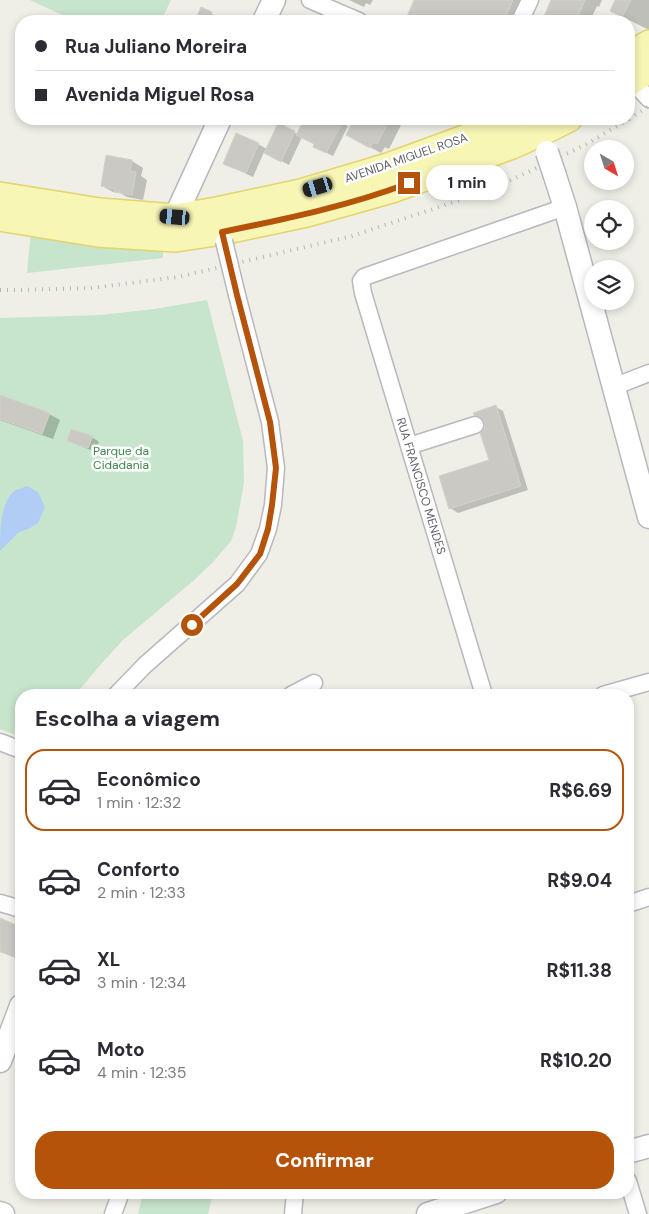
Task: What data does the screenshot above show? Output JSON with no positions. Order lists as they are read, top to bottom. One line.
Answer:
{"streets":{"main road":["AVENIDA MIGUEL ROSA"],"street":["RUA FRANCISCO MENDES"]},"parks":["Parque da Cidadania"],"north":"bottom right","page":{"banner":["Rua Juliano Moreira","Avenida Miguel Rosa"],"bubble":"1 min","heading":"Escolha a viagem","list":[{"name":"Econômico","note":"1 min · 12:32","value":"R$6.69"},{"name":"Conforto","note":"2 min · 12:33","value":"R$9.04"},{"name":"XL","note":"3 min · 12:34","value":"R$11.38"},{"name":"Moto","note":"4 min · 12:35","value":"R$10.20"}],"buttons":"Confirmar"}}
